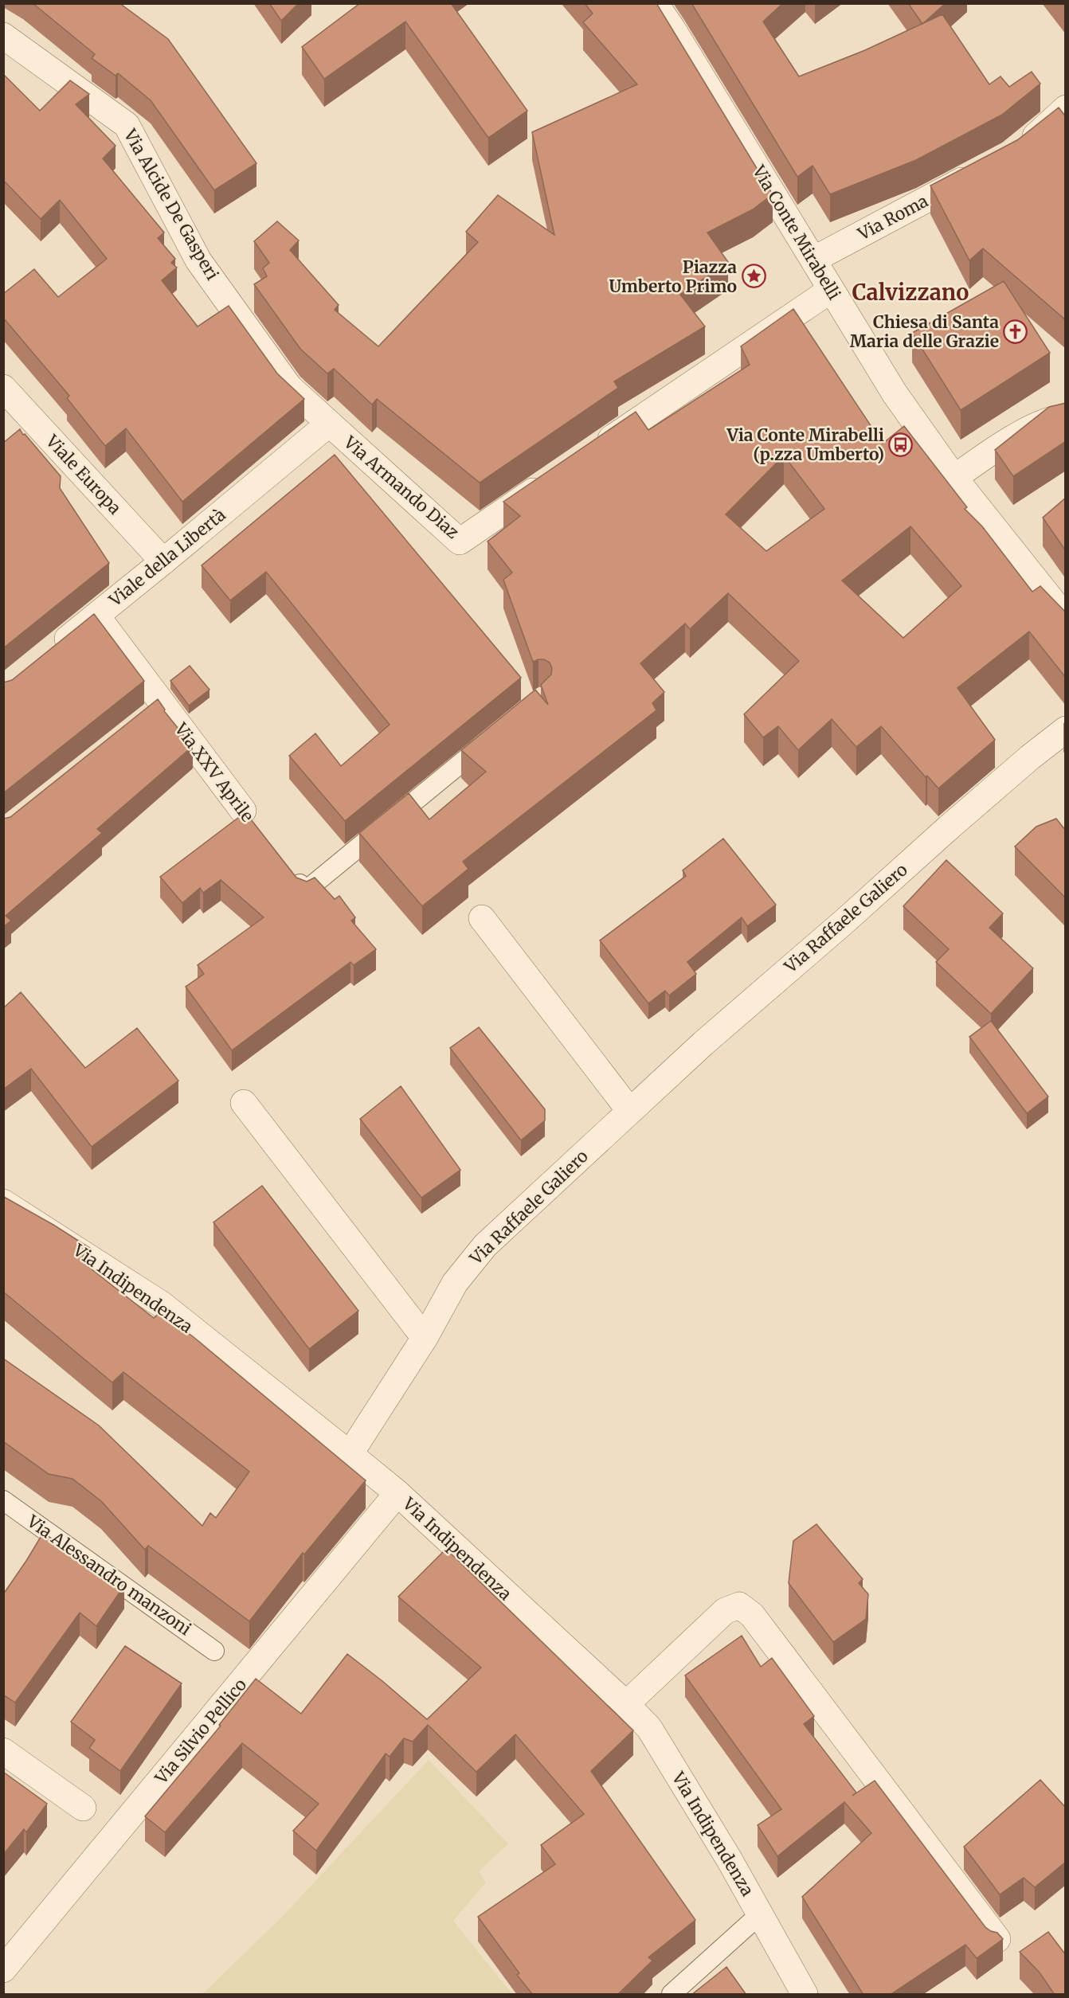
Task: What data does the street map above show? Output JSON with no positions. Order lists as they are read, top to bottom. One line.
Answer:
{"streets":{"street":["Via Alcide De Gasperi","Via Roma","Via Conte Mirabelli","Viale Europa","Via Armando Diaz","Viale della Libertà","Via XXV Aprile","Via Raffaele Galiero","Via Indipendenza","Via Silvio Pellico"],"lane":["Via Alessandro manzoni"]},"crossings":[["Via Alcide De Gasperi","Via Armando Diaz"],["Via Alcide De Gasperi","Viale della Libertà"],["Via Roma","Via Conte Mirabelli"],["Viale Europa","Viale della Libertà"],["Via Armando Diaz","Viale della Libertà"],["Viale della Libertà","Via XXV Aprile"],["Via Raffaele Galiero","Via Indipendenza"],["Via Indipendenza","Via Silvio Pellico"]],"districts":["Calvizzano"],"places":{"place":["Piazza Umberto Primo"],"church":["Chiesa di Santa Maria delle Grazie"],"bus stop":["Via Conte Mirabelli (p.zza Umberto)"]}}
